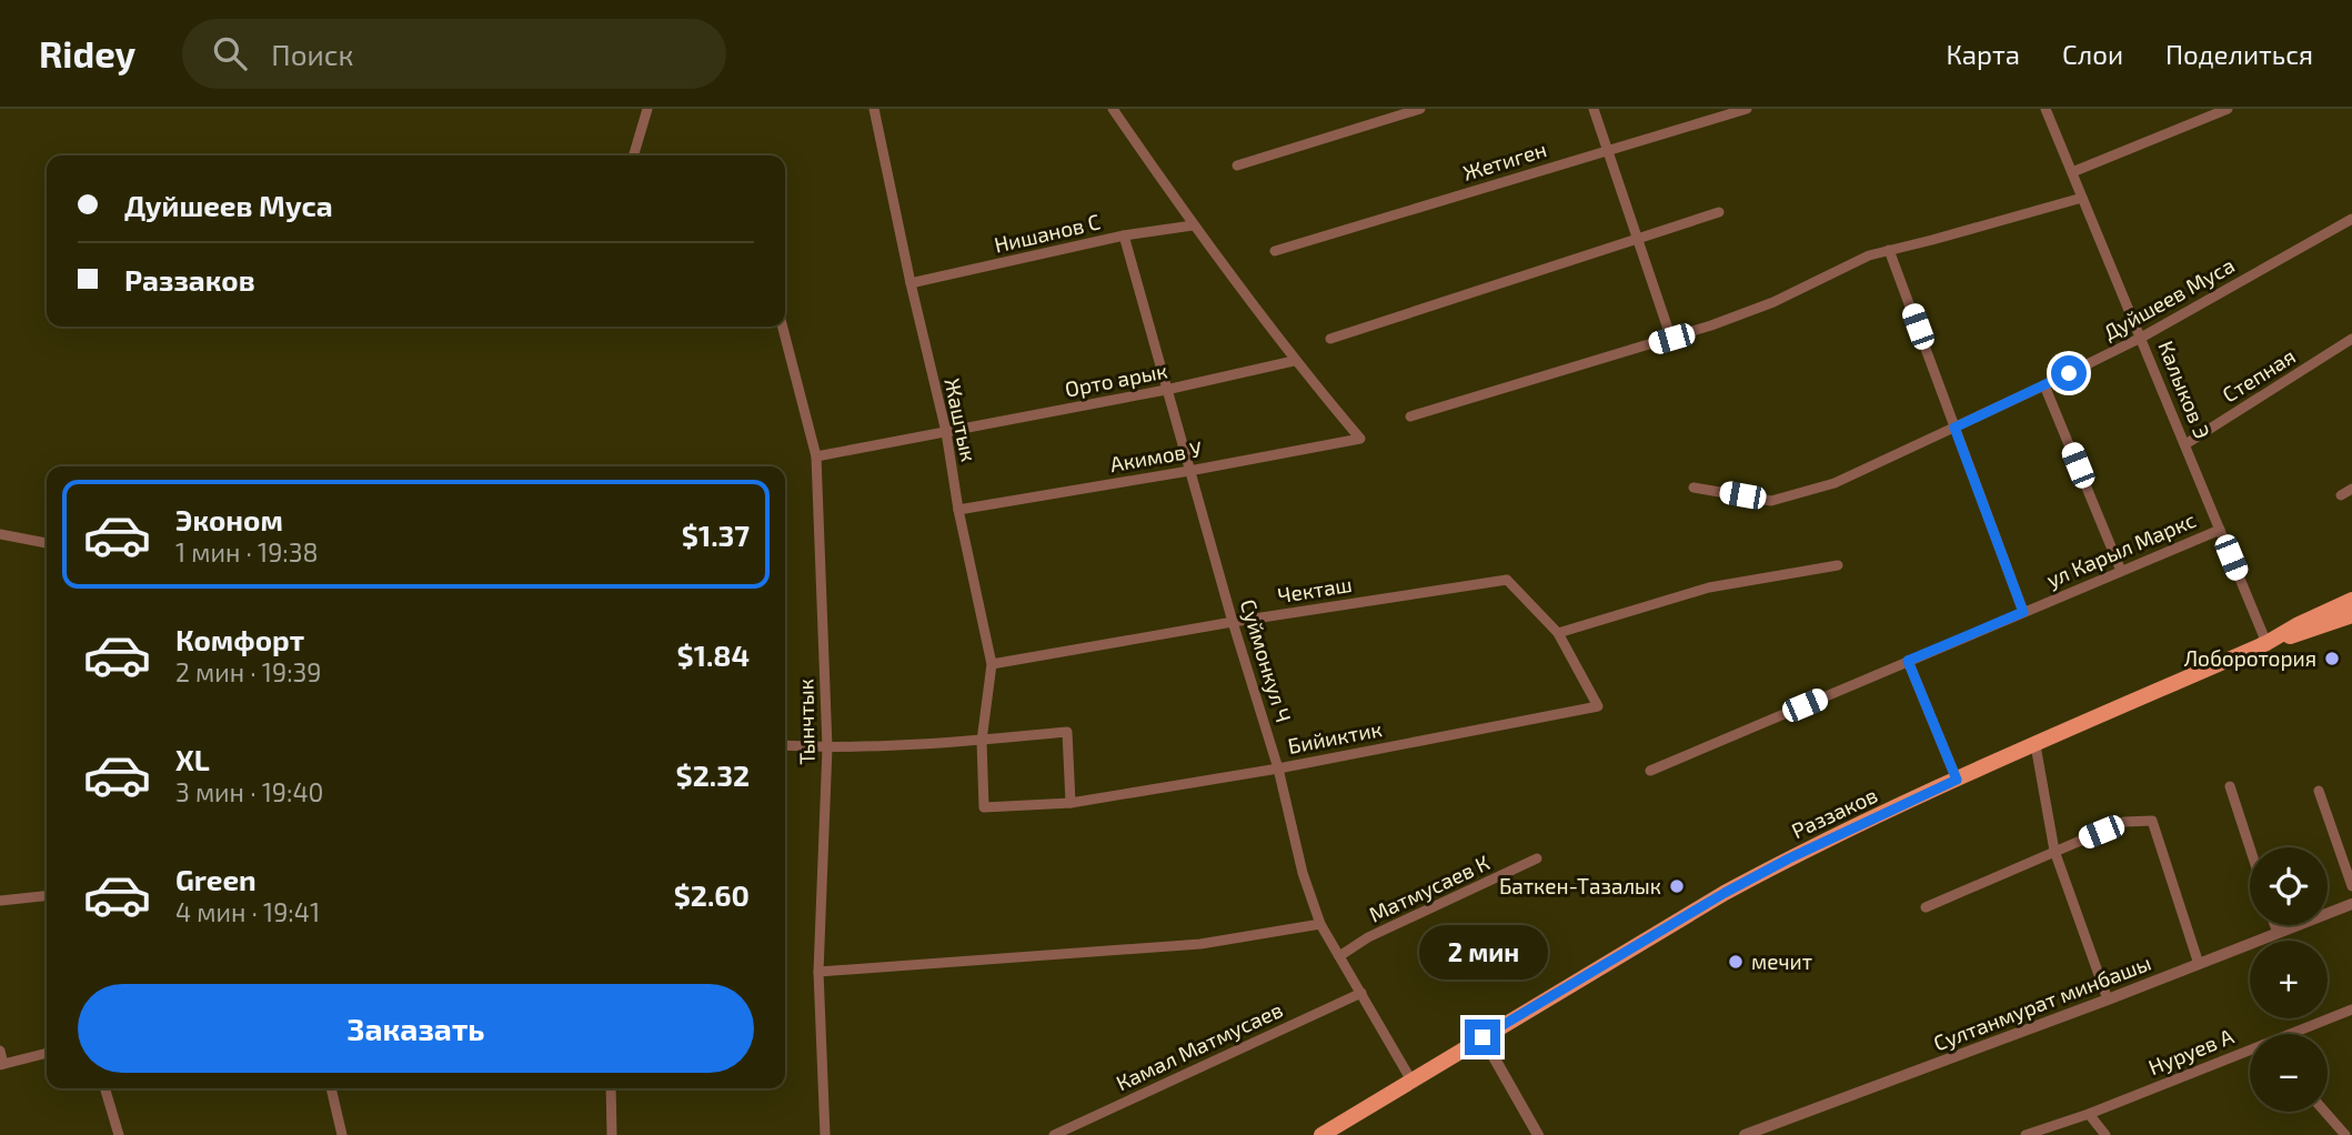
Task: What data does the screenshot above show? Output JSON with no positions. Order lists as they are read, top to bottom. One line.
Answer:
{"streets":{"main road":["Раззаков"],"street":["Жетиген","Нишанов С","Дуйшеев Муса","Степная","Орто арык","Калыков Э","Жаштык","Акимов У","ул Карыл Маркс","Чекташ","Суймонкул Ч","Тынчтык","Бийиктик","Матмусаев К","Султанмурат минбашы","Камал Матмусаев","Нуруев А"]},"crossings":[["Нишанов С","Жаштык"],["Нишанов С","Суймонкул Ч"],["Дуйшеев Муса","Калыков Э"],["Степная","Калыков Э"],["Орто арык","Жаштык"],["Орто арык","Акимов У"],["Орто арык","Суймонкул Ч"],["Орто арык","Тынчтык"],["Калыков Э","ул Карыл Маркс"],["Калыков Э","Раззаков"],["Жаштык","Акимов У"],["Жаштык","Чекташ"],["Жаштык","Бийиктик"],["Акимов У","Суймонкул Ч"],["Чекташ","Суймонкул Ч"],["Чекташ","Бийиктик"],["Суймонкул Ч","Бийиктик"],["Суймонкул Ч","Раззаков"],["Суймонкул Ч","Матмусаев К"],["Суймонкул Ч","Камал Матмусаев"]],"places":["Лоборотория","Баткен-Тазалык","мечит"],"page":{"header":"Ridey","search":"Поиск","nav":["Карта","Слои","Поделиться"],"banner":["Дуйшеев Муса","Раззаков"],"list":[{"name":"Эконом","note":"1 мин · 19:38","value":"$1.37"},{"name":"Комфорт","note":"2 мин · 19:39","value":"$1.84"},{"name":"XL","note":"3 мин · 19:40","value":"$2.32"},{"name":"Green","note":"4 мин · 19:41","value":"$2.60"}],"map_buttons":["+","−"],"bubble":"2 мин","buttons":"Заказать"}}
